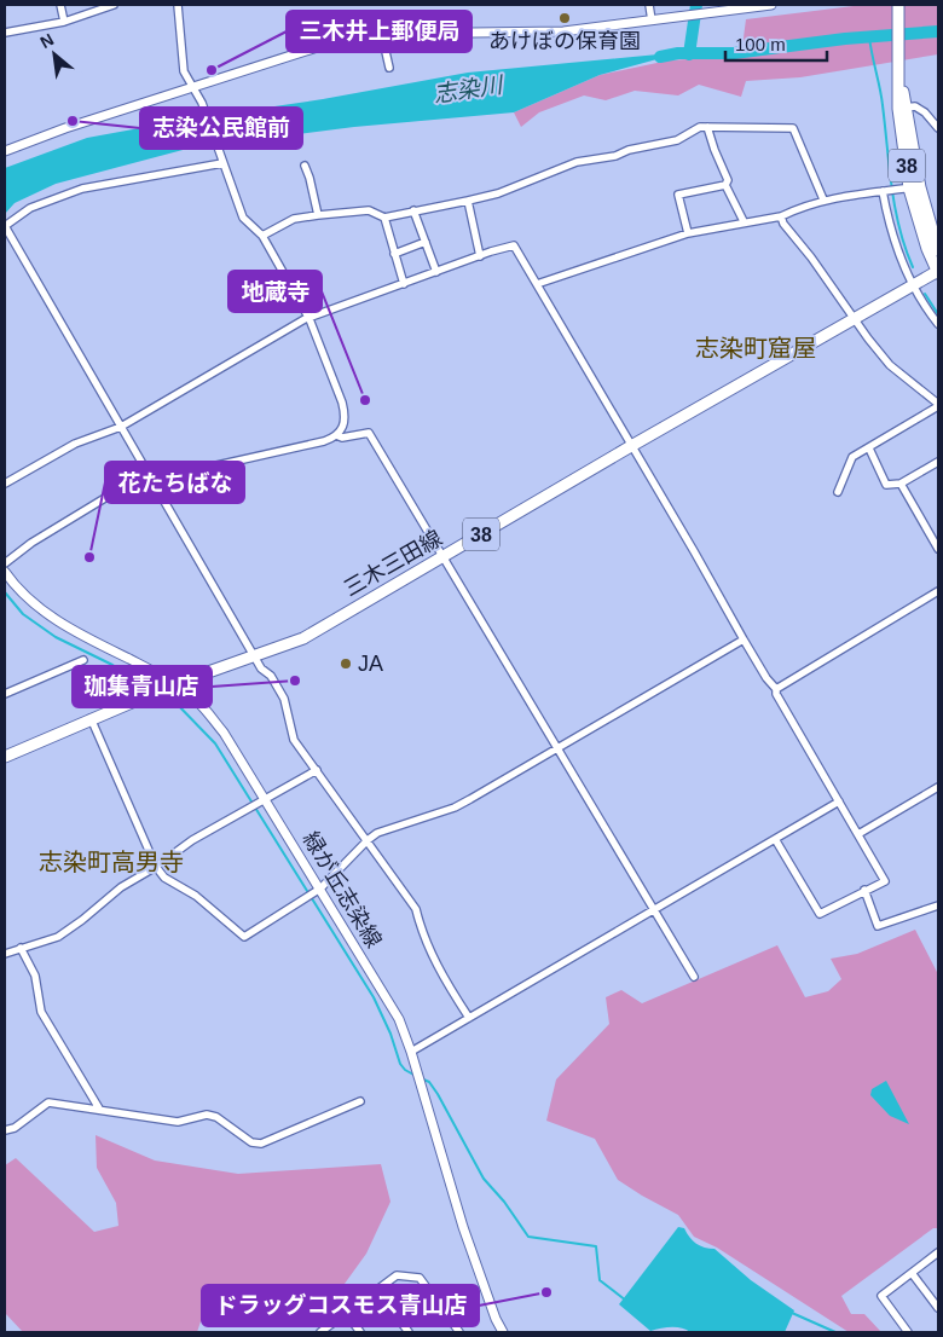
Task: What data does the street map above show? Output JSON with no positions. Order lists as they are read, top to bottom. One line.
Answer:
{"streets":{"main road":["38","三木三田線"],"street":["緑が丘志染線"]},"crossings":[["三木三田線","緑が丘志染線"]],"districts":["志染町窟屋","志染町高男寺"],"water":["志染川"],"places":["あけぼの保育園","三木井上郵便局","志染公民館前","地蔵寺","花たちばな","JA","珈集青山店","ドラッグコスモス青山店"],"scale_bar":"100 m","north":"top left"}
